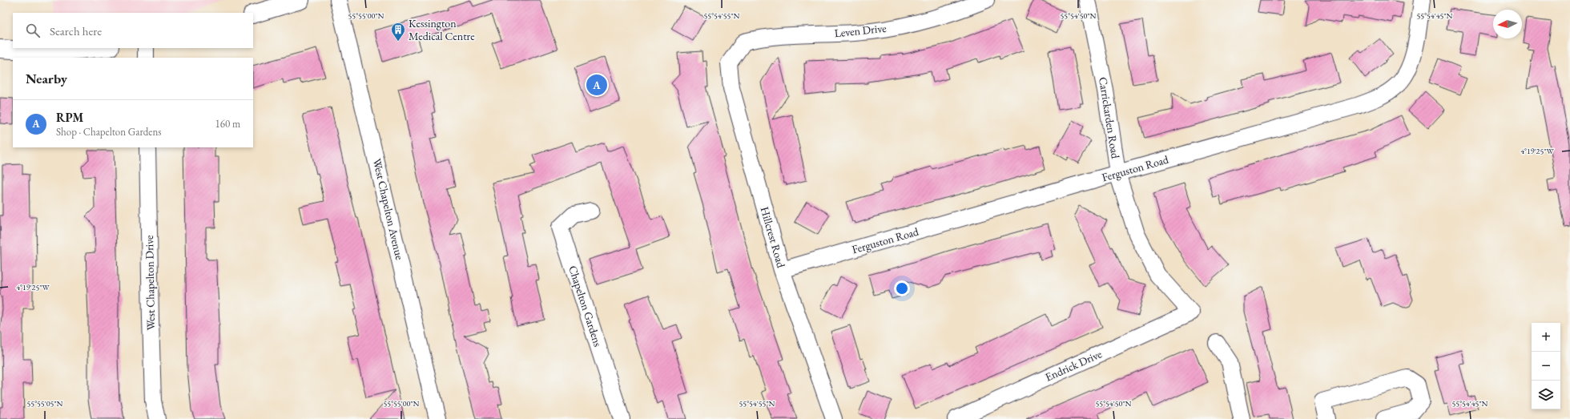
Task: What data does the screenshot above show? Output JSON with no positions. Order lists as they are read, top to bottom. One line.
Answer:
{"streets":{"street":["Leven Drive","Carrickarden Road","Ferguston Road","West Chapelton Avenue","Hillcrest Road","West Chapelton Drive","Chapelton Gardens","Endrick Drive"]},"crossings":[["Leven Drive","Hillcrest Road"],["Carrickarden Road","Ferguston Road"],["Carrickarden Road","Endrick Drive"],["Ferguston Road","Hillcrest Road"]],"places":{"building":["Kessington Medical Centre"]},"north":"left","page":{"search":"Search here","heading":"Nearby","pins":"A","list":[{"mark":"A","name":"RPM","note":"Shop · Chapelton Gardens","value":"160 m"}],"map_buttons":["+","−"]},"coordinates":["55°55'00\"N","55°54'55\"N","55°54'50\"N","55°54'45\"N","4°19'25\"W","55°55'05\"N"]}
